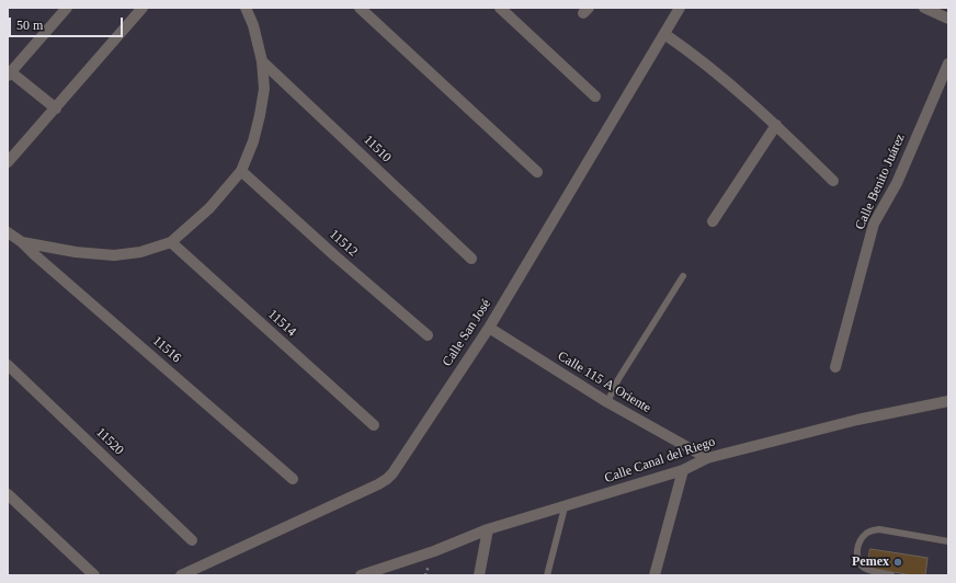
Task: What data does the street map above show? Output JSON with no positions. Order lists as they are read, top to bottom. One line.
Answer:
{"streets":{"street":["11510","Calle Benito Juárez","11512","11514","Calle San José","11516","Calle 115 A Oriente","11520","Calle Canal del Riego"]},"crossings":[["Calle San José","Calle 115 A Oriente"],["Calle 115 A Oriente","Calle Canal del Riego"]],"places":["Pemex"],"scale_bar":"50 m"}
